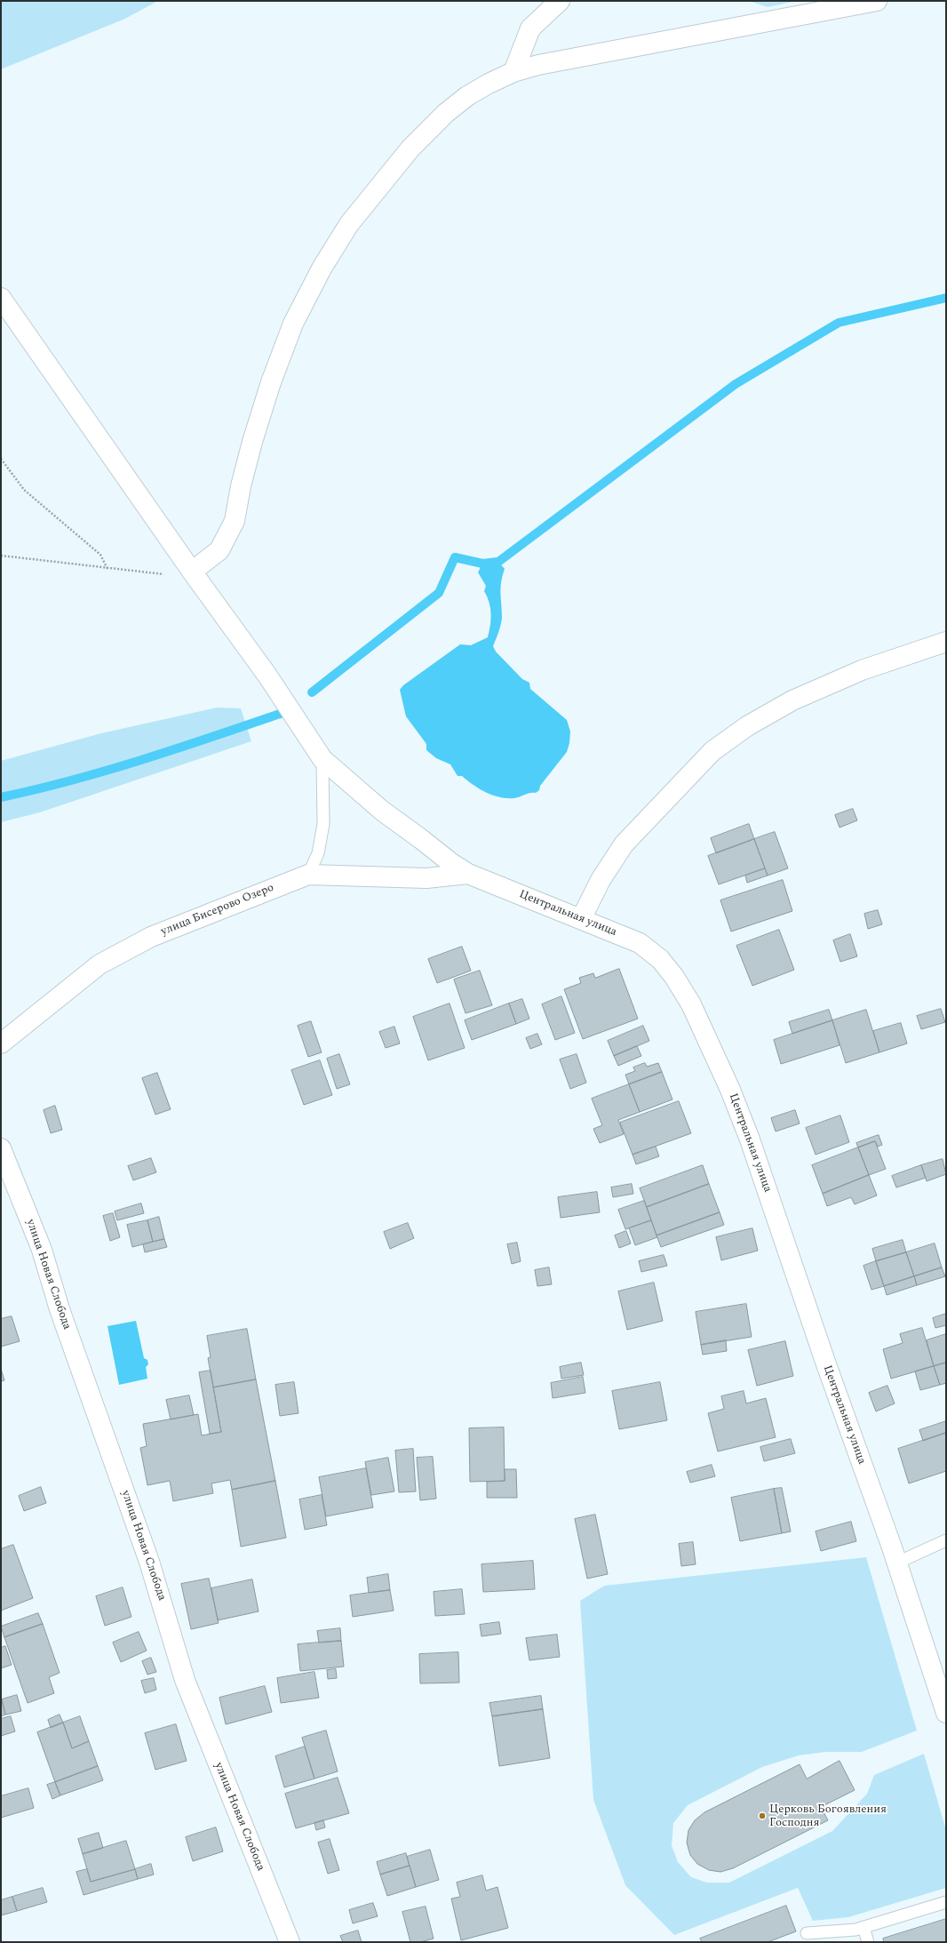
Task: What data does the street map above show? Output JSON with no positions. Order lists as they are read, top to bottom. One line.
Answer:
{"streets":{"street":["улица Бисерово Озеро","Центральная улица","улица Новая Слобода"]},"crossings":[["улица Бисерово Озеро","Центральная улица"]],"places":["Церковь Богоявления Господня"]}
